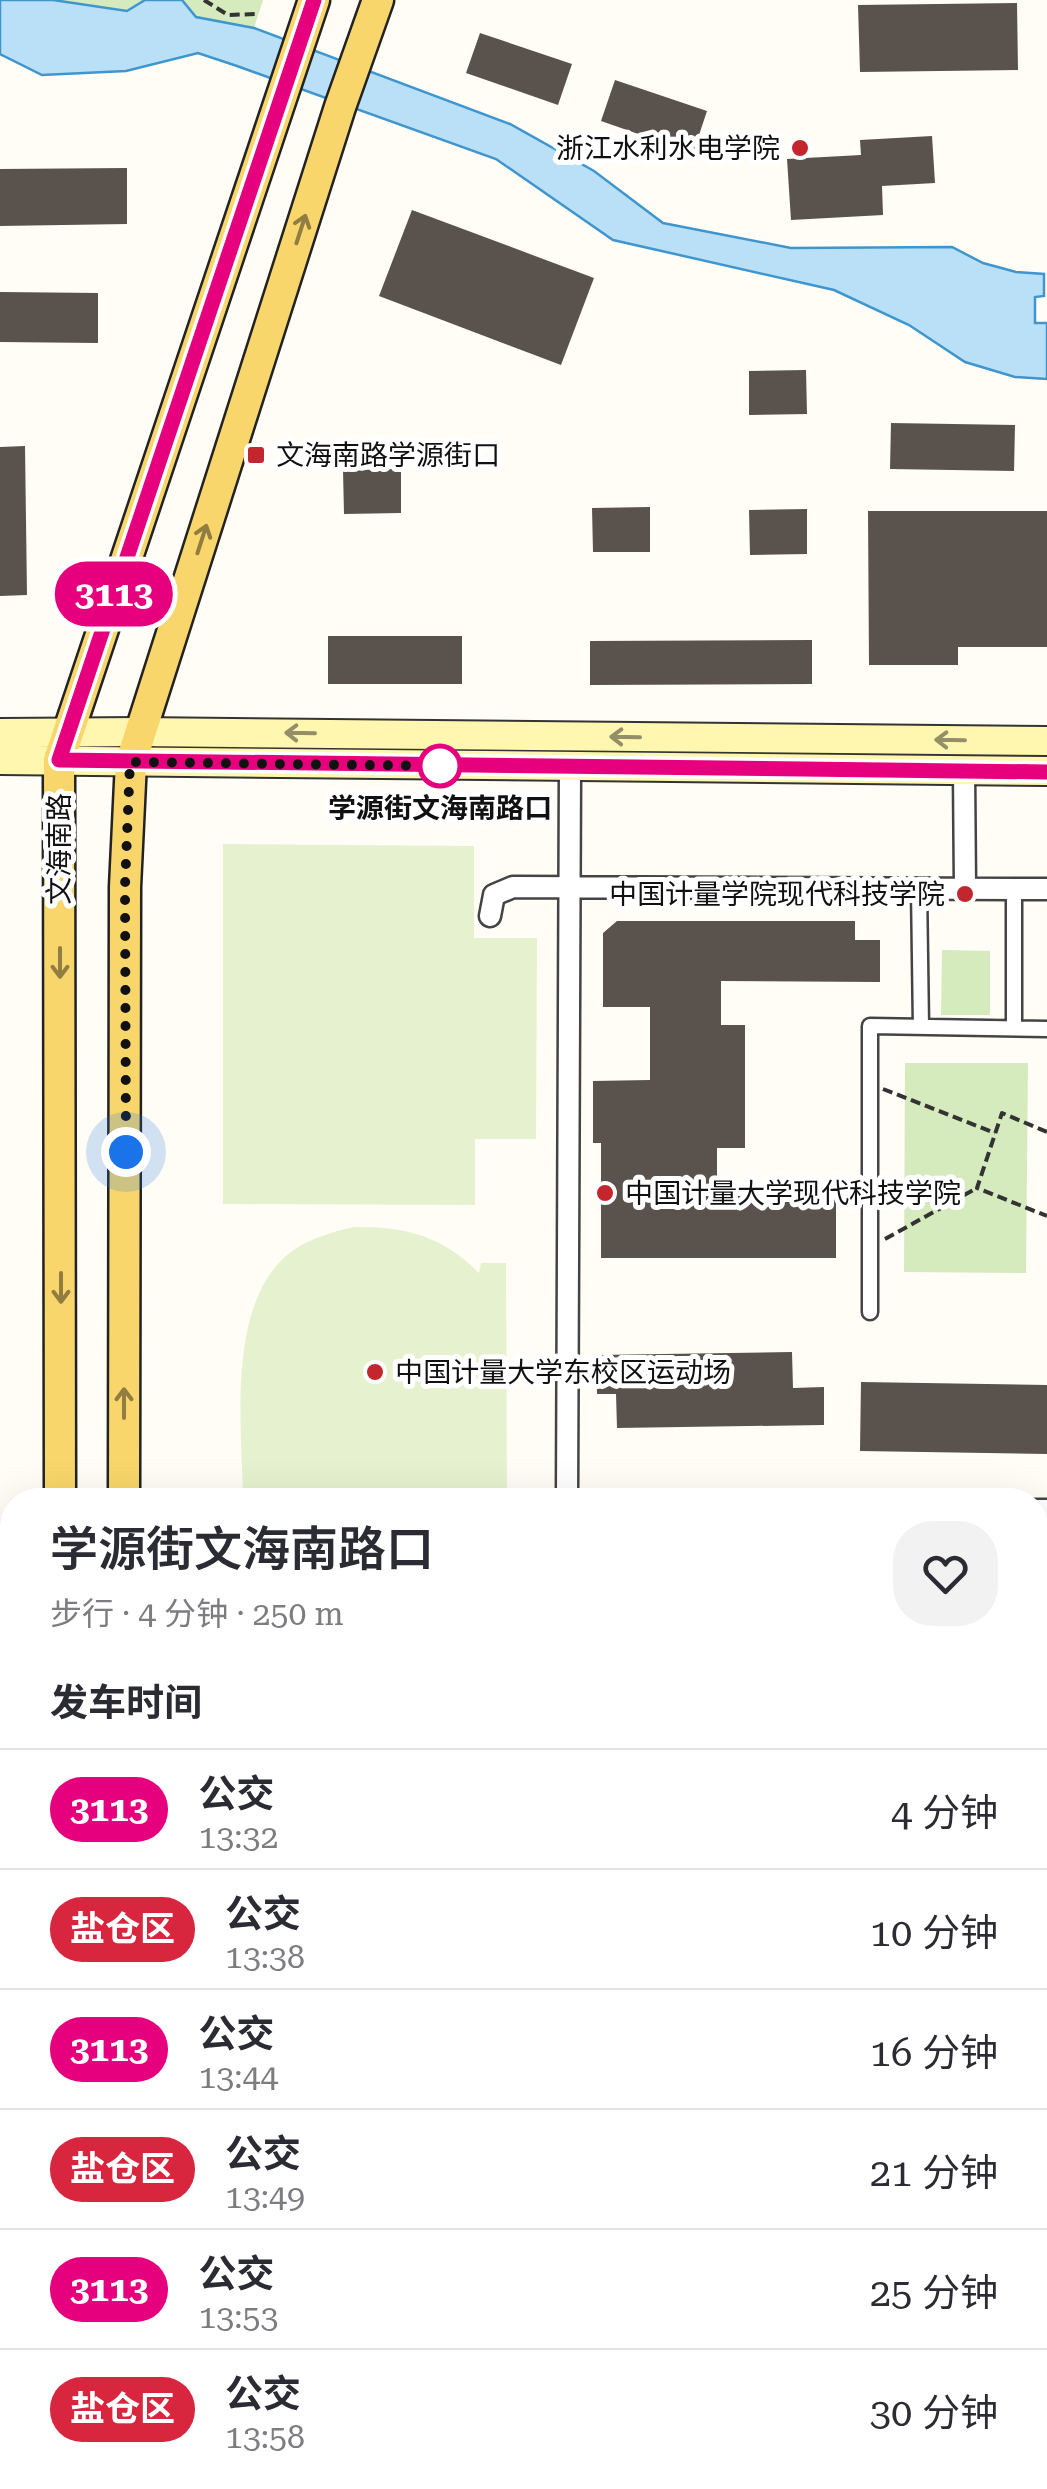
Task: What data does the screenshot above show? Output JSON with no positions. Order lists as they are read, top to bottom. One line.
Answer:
{"streets":{"main road":["文海南路"]},"places":{"other":["浙江水利水电学院","学源街文海南路口","中国计量学院现代科技学院","中国计量大学现代科技学院","中国计量大学东校区运动场"],"transit":["文海南路学源街口"]},"lines":["bus line 3113"],"page":{"on_map":"3113","heading":[["学源街文海南路口","步行 · 4 分钟 · 250 m"],"发车时间"],"list":[{"mark":"3113","name":"公交","note":"13:32","value":"4 分钟"},{"mark":"盐仓区","name":"公交","note":"13:38","value":"10 分钟"},{"mark":"3113","name":"公交","note":"13:44","value":"16 分钟"},{"mark":"盐仓区","name":"公交","note":"13:49","value":"21 分钟"},{"mark":"3113","name":"公交","note":"13:53","value":"25 分钟"},{"mark":"盐仓区","name":"公交","note":"13:58","value":"30 分钟"}]}}
